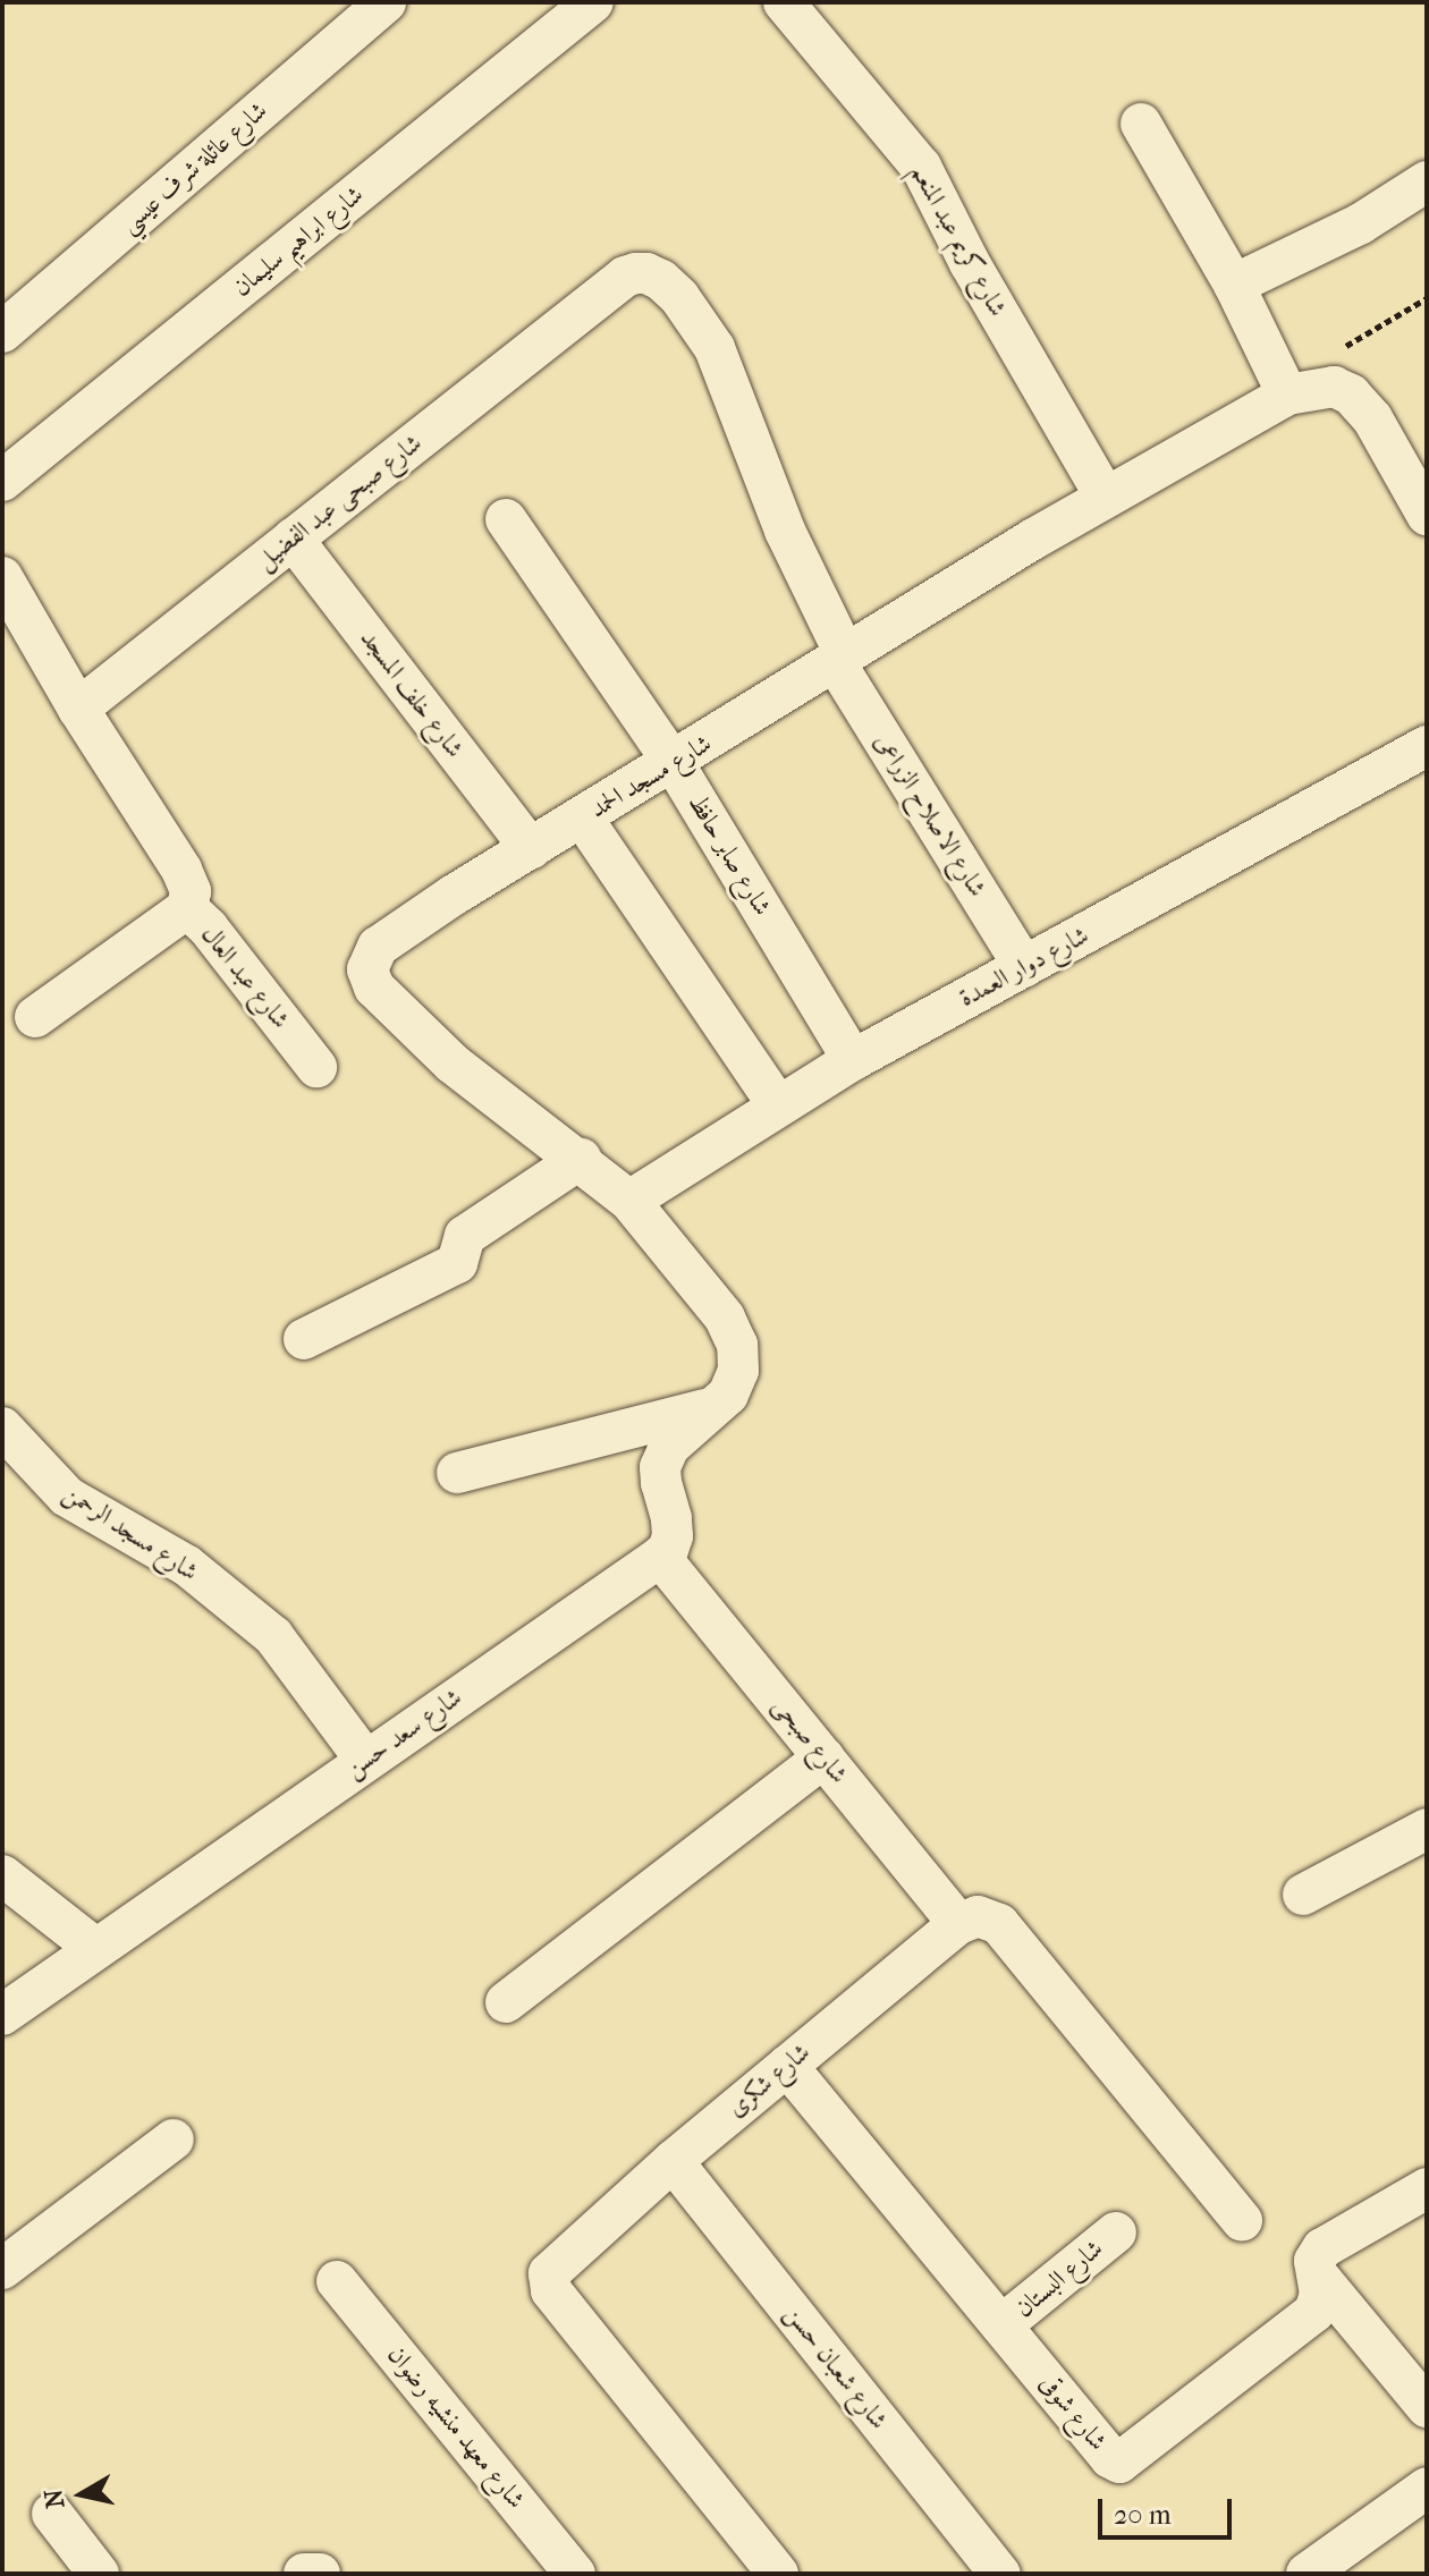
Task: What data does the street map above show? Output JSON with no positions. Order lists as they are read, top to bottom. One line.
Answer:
{"streets":{"street":["شارع عائلة شرف عيسي","شارع كريم عبد المنعم","شارع ابراهيم سليمان","شارع صبحى عبد الفضيل","شارع خلف المسجد","شارع مسجد الحمد","شارع الاصلاح الزراعى","شارع صابر حافظ","شارع دوار العمدة","شارع عبد العال","شارع مسجد الرحمن","شارع سعد حسن","شارع صبحى","شارع شكرى","شارع البستان","شارع شعبان حسن","شارع شوقى","شارع معهد منشيه رضوان"]},"crossings":[["شارع كريم عبد المنعم","شارع مسجد الحمد"],["شارع صبحى عبد الفضيل","شارع خلف المسجد"],["شارع صبحى عبد الفضيل","شارع مسجد الحمد"],["شارع صبحى عبد الفضيل","شارع الاصلاح الزراعى"],["شارع خلف المسجد","شارع مسجد الحمد"],["شارع مسجد الحمد","شارع الاصلاح الزراعى"],["شارع مسجد الحمد","شارع صابر حافظ"],["شارع مسجد الحمد","شارع دوار العمدة"],["شارع الاصلاح الزراعى","شارع دوار العمدة"],["شارع صابر حافظ","شارع دوار العمدة"],["شارع مسجد الرحمن","شارع سعد حسن"],["شارع سعد حسن","شارع صبحى"],["شارع صبحى","شارع شكرى"],["شارع شكرى","شارع شعبان حسن"],["شارع شكرى","شارع شوقى"],["شارع البستان","شارع شوقى"]],"scale_bar":"20 m","north":"left"}
